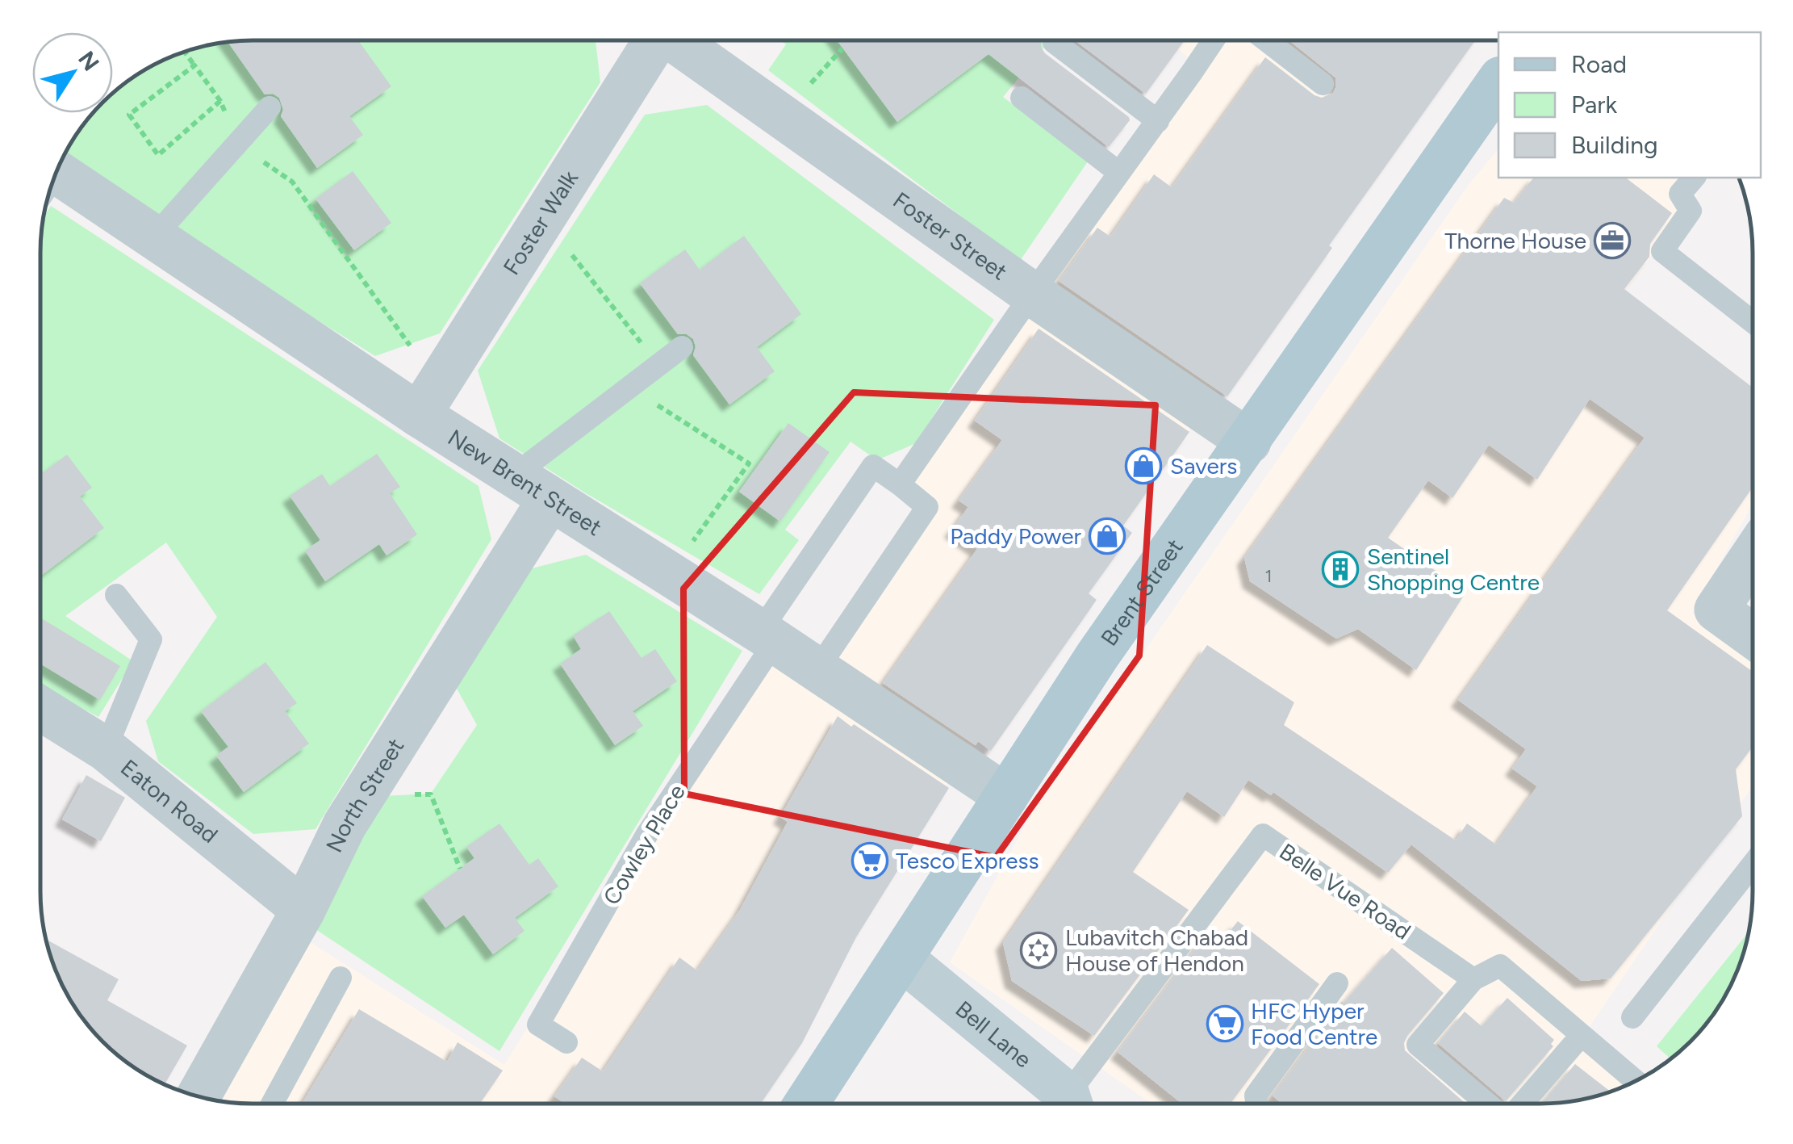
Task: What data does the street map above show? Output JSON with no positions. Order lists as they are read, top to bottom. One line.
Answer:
{"streets":{"main road":["Brent Street"],"street":["Foster Walk","Foster Street","New Brent Street","North Street","Eaton Road","Bell Lane"],"lane":["Cowley Place","Belle Vue Road"]},"crossings":[["Foster Walk","New Brent Street"],["Foster Street","Brent Street"],["New Brent Street","Brent Street"],["New Brent Street","North Street"],["New Brent Street","Cowley Place"],["Brent Street","Bell Lane"],["North Street","Eaton Road"]],"places":{"office":["Thorne House"],"shop":["Savers","Paddy Power"],"building":["Sentinel Shopping Centre"],"supermarket":["Tesco Express","HFC Hyper Food Centre"],"synagogue":["Lubavitch Chabad House of Hendon"]},"house_numbers":["1"],"legend":["Road","Park","Building"],"north":"top right"}
